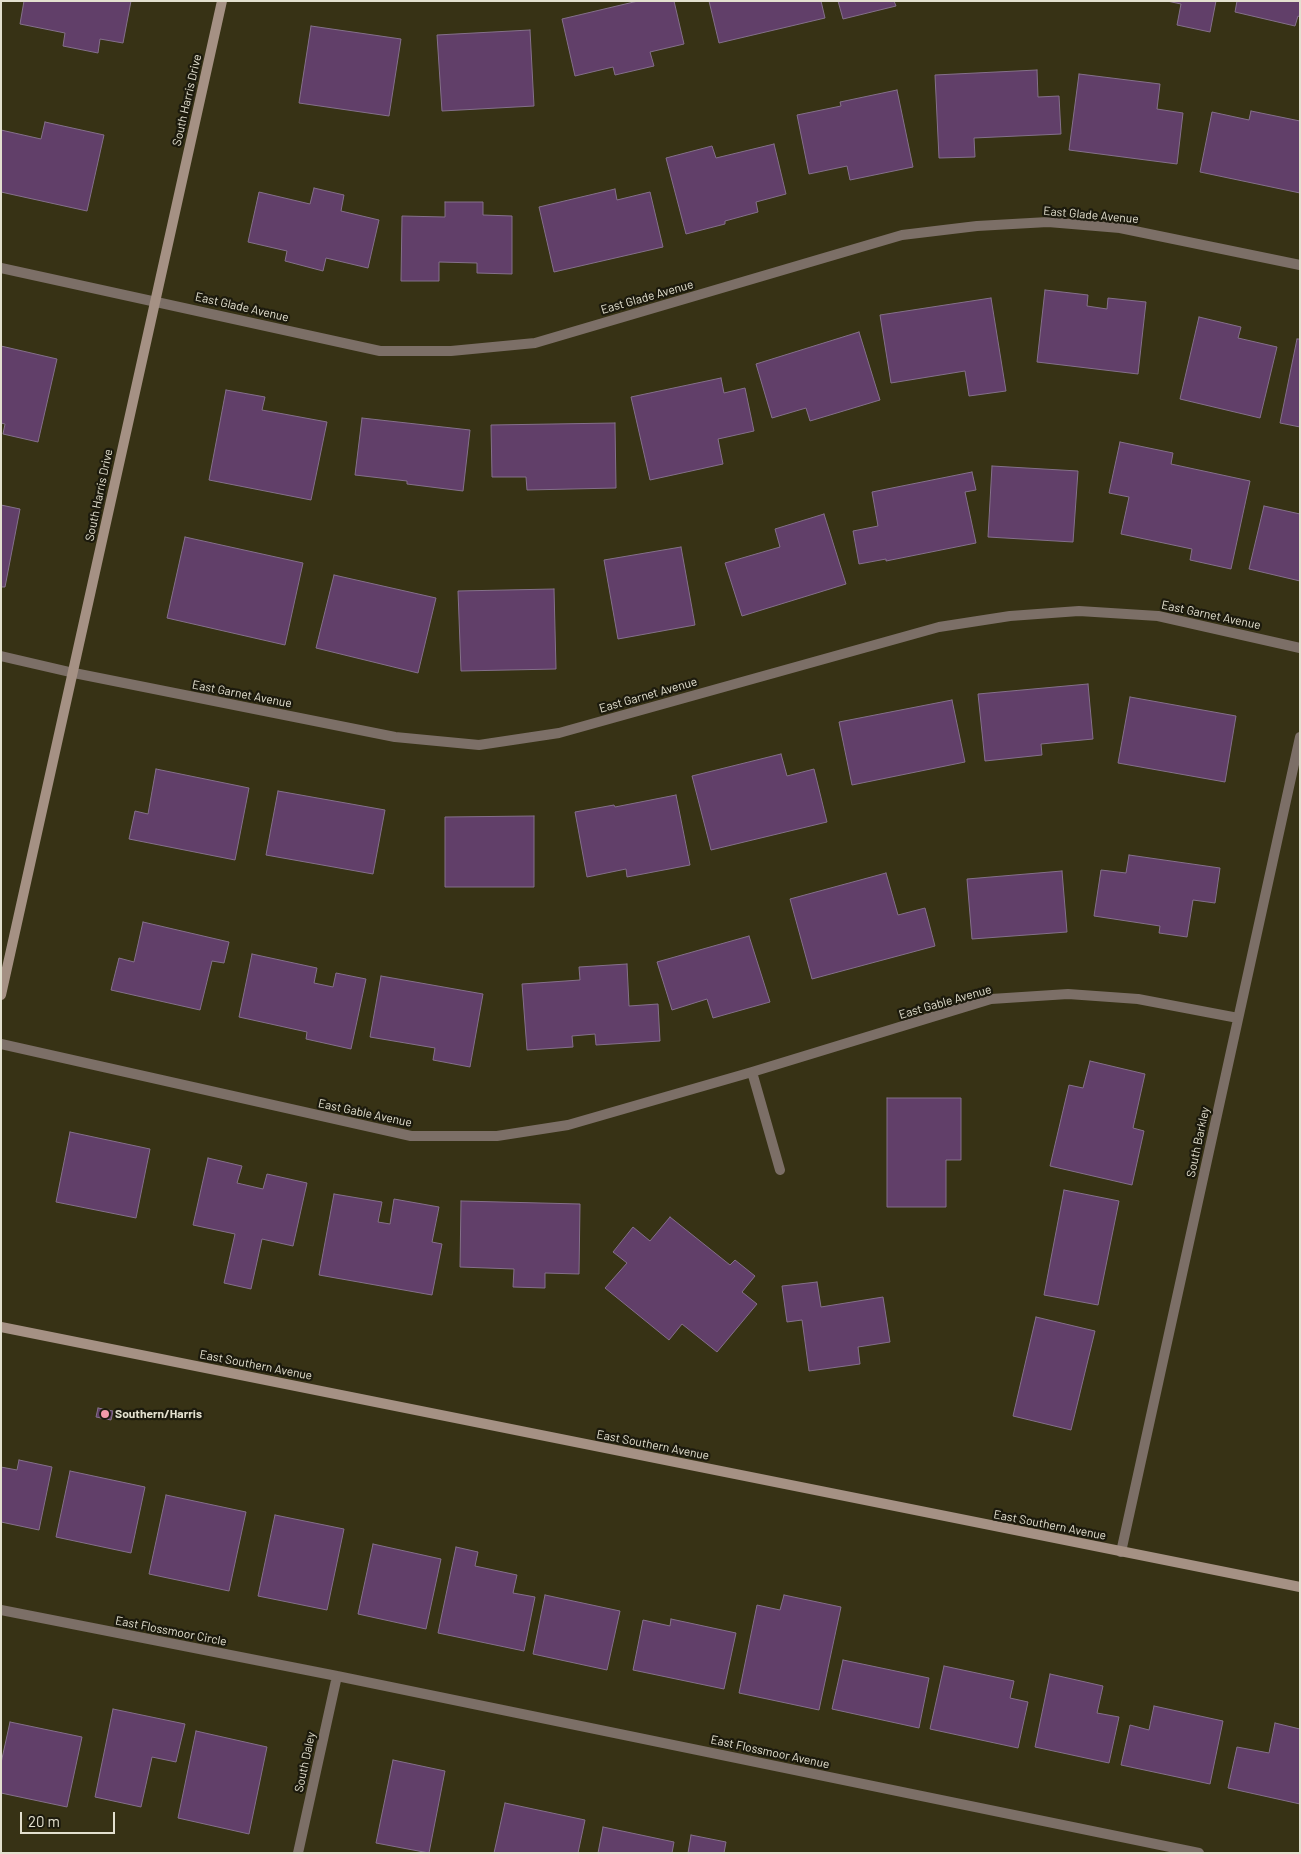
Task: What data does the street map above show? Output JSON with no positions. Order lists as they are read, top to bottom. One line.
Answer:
{"streets":{"main road":["South Harris Drive","East Southern Avenue"],"street":["East Glade Avenue","East Garnet Avenue","East Gable Avenue","South Barkley","East Flossmoor Circle","East Flossmoor Avenue","South Daley"]},"crossings":[["South Harris Drive","East Glade Avenue"],["South Harris Drive","East Garnet Avenue"],["East Gable Avenue","South Barkley"],["South Barkley","East Southern Avenue"],["East Flossmoor Circle","East Flossmoor Avenue"],["East Flossmoor Circle","South Daley"],["East Flossmoor Avenue","South Daley"]],"places":["Southern/Harris"],"scale_bar":"20 m"}
